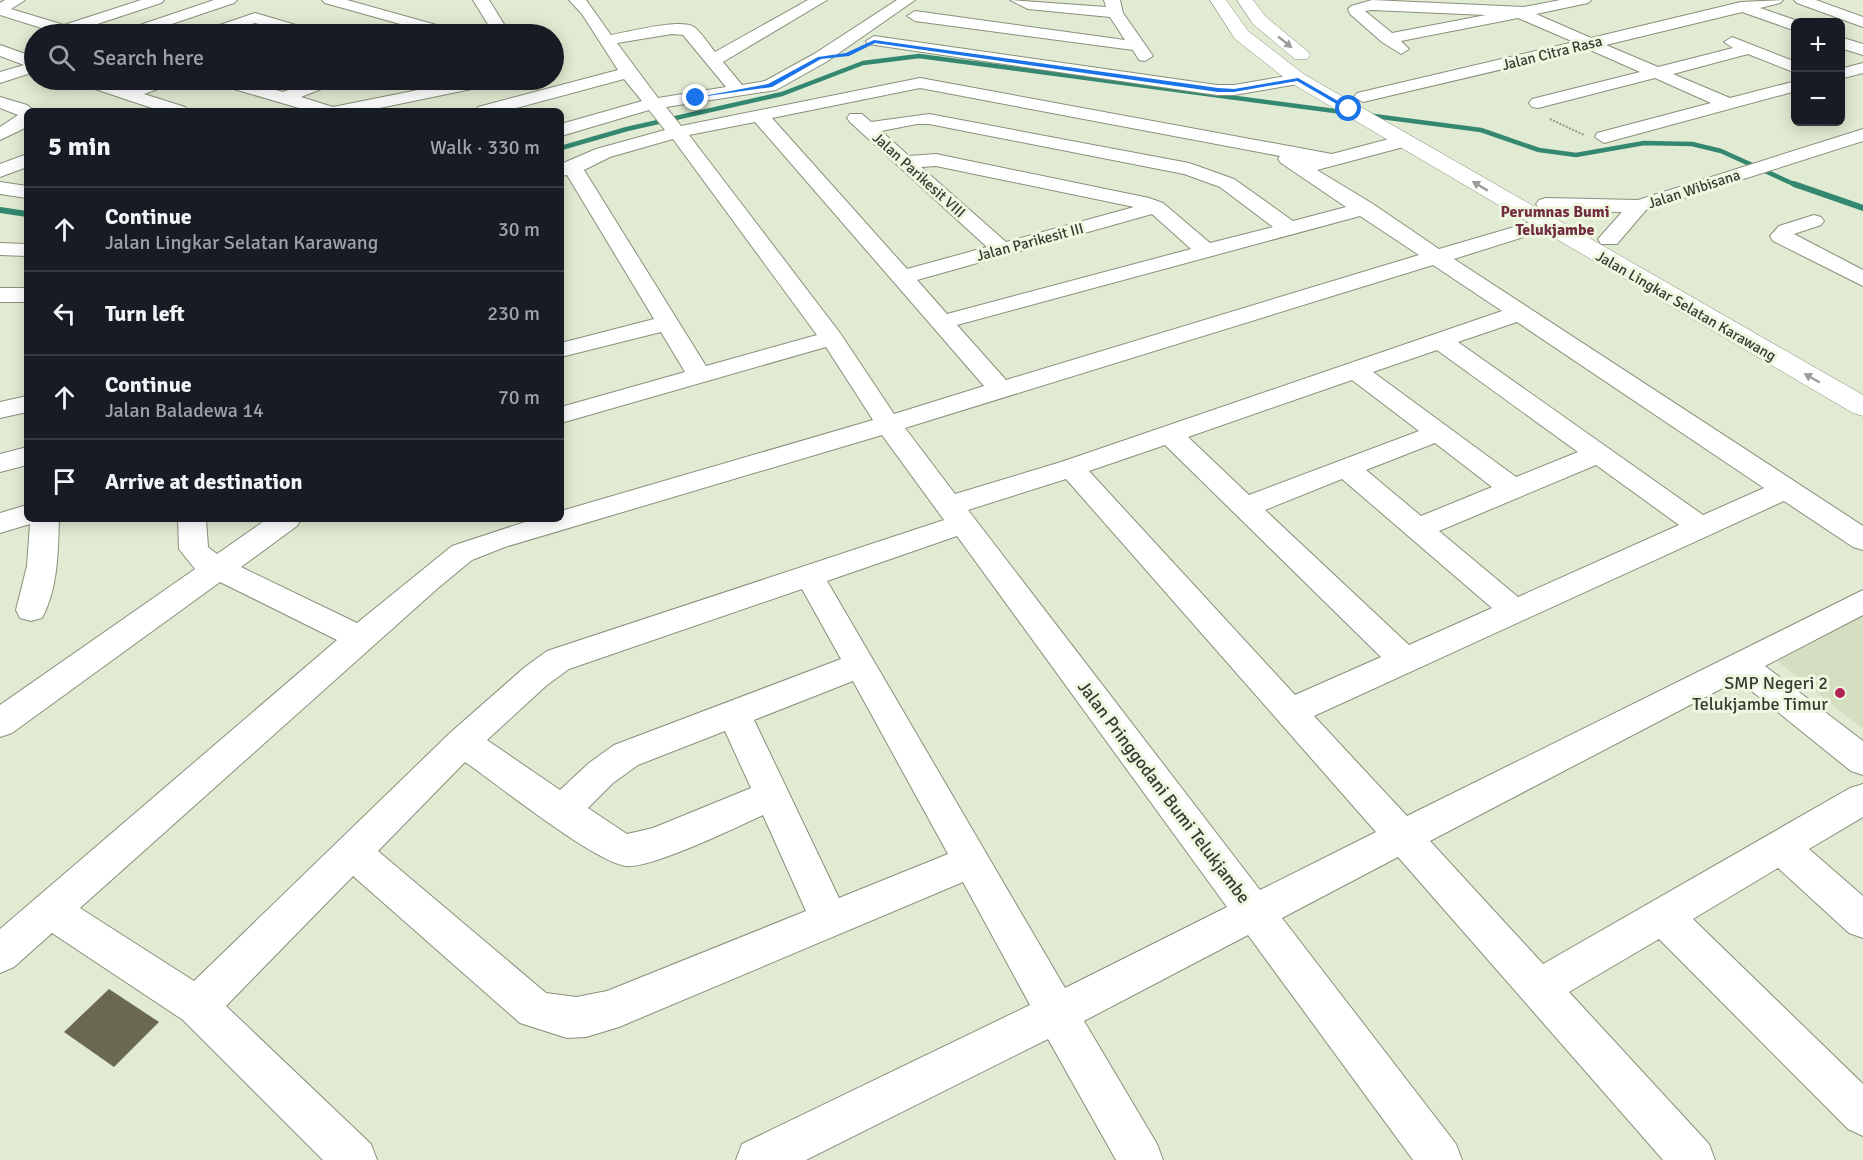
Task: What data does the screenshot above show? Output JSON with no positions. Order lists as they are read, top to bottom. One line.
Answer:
{"streets":{"main road":["Jalan Lingkar Selatan Karawang"],"street":["Jalan Citra Rasa","Jalan Parikesit VIII","Jalan Wibisana","Jalan Parikesit III","Jalan Pringgodani Bumi Telukjambe"]},"crossings":[["Jalan Citra Rasa","Jalan Lingkar Selatan Karawang"],["Jalan Parikesit VIII","Jalan Parikesit III"]],"districts":["Perumnas Bumi Telukjambe"],"places":["SMP Negeri 2 Telukjambe Timur"],"page":{"map_buttons":["+","−"],"search":"Search here","heading":["5 min","Walk · 330 m"],"list":[["Continue","Jalan Lingkar Selatan Karawang","30 m"],["Turn left","230 m"],["Continue","Jalan Baladewa 14","70 m"],"Arrive at destination"]}}
